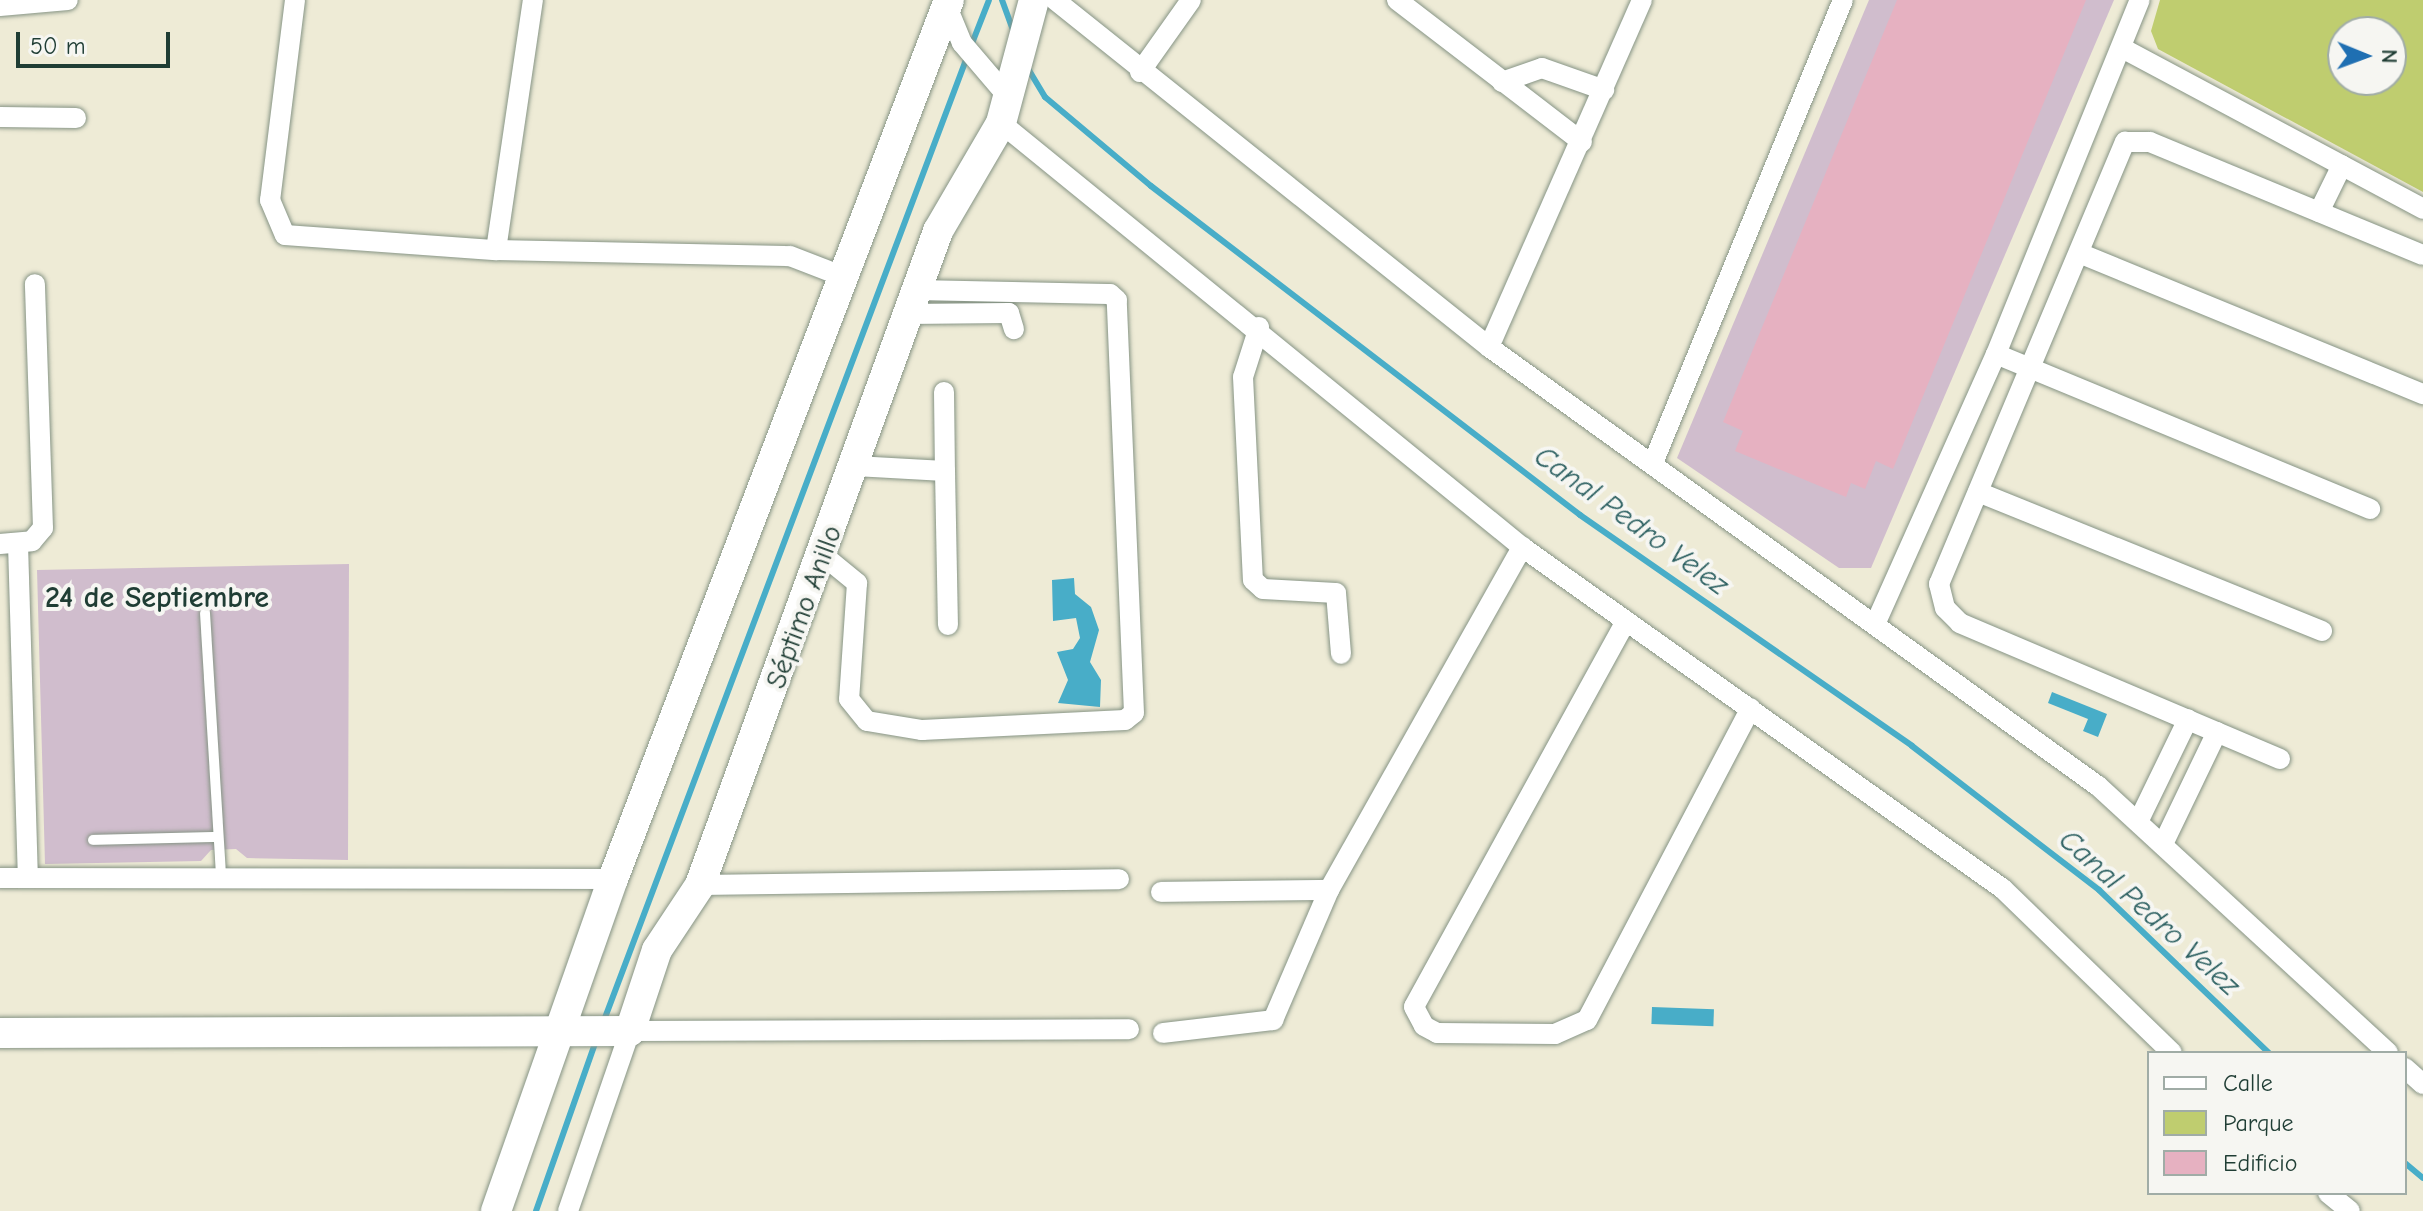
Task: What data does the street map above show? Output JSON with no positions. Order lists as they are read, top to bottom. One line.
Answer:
{"streets":{"street":["Séptimo Anillo"]},"districts":["24 de Septiembre"],"water":["Canal Pedro Velez"],"legend":["Calle","Parque","Edificio"],"scale_bar":"50 m","north":"right"}
